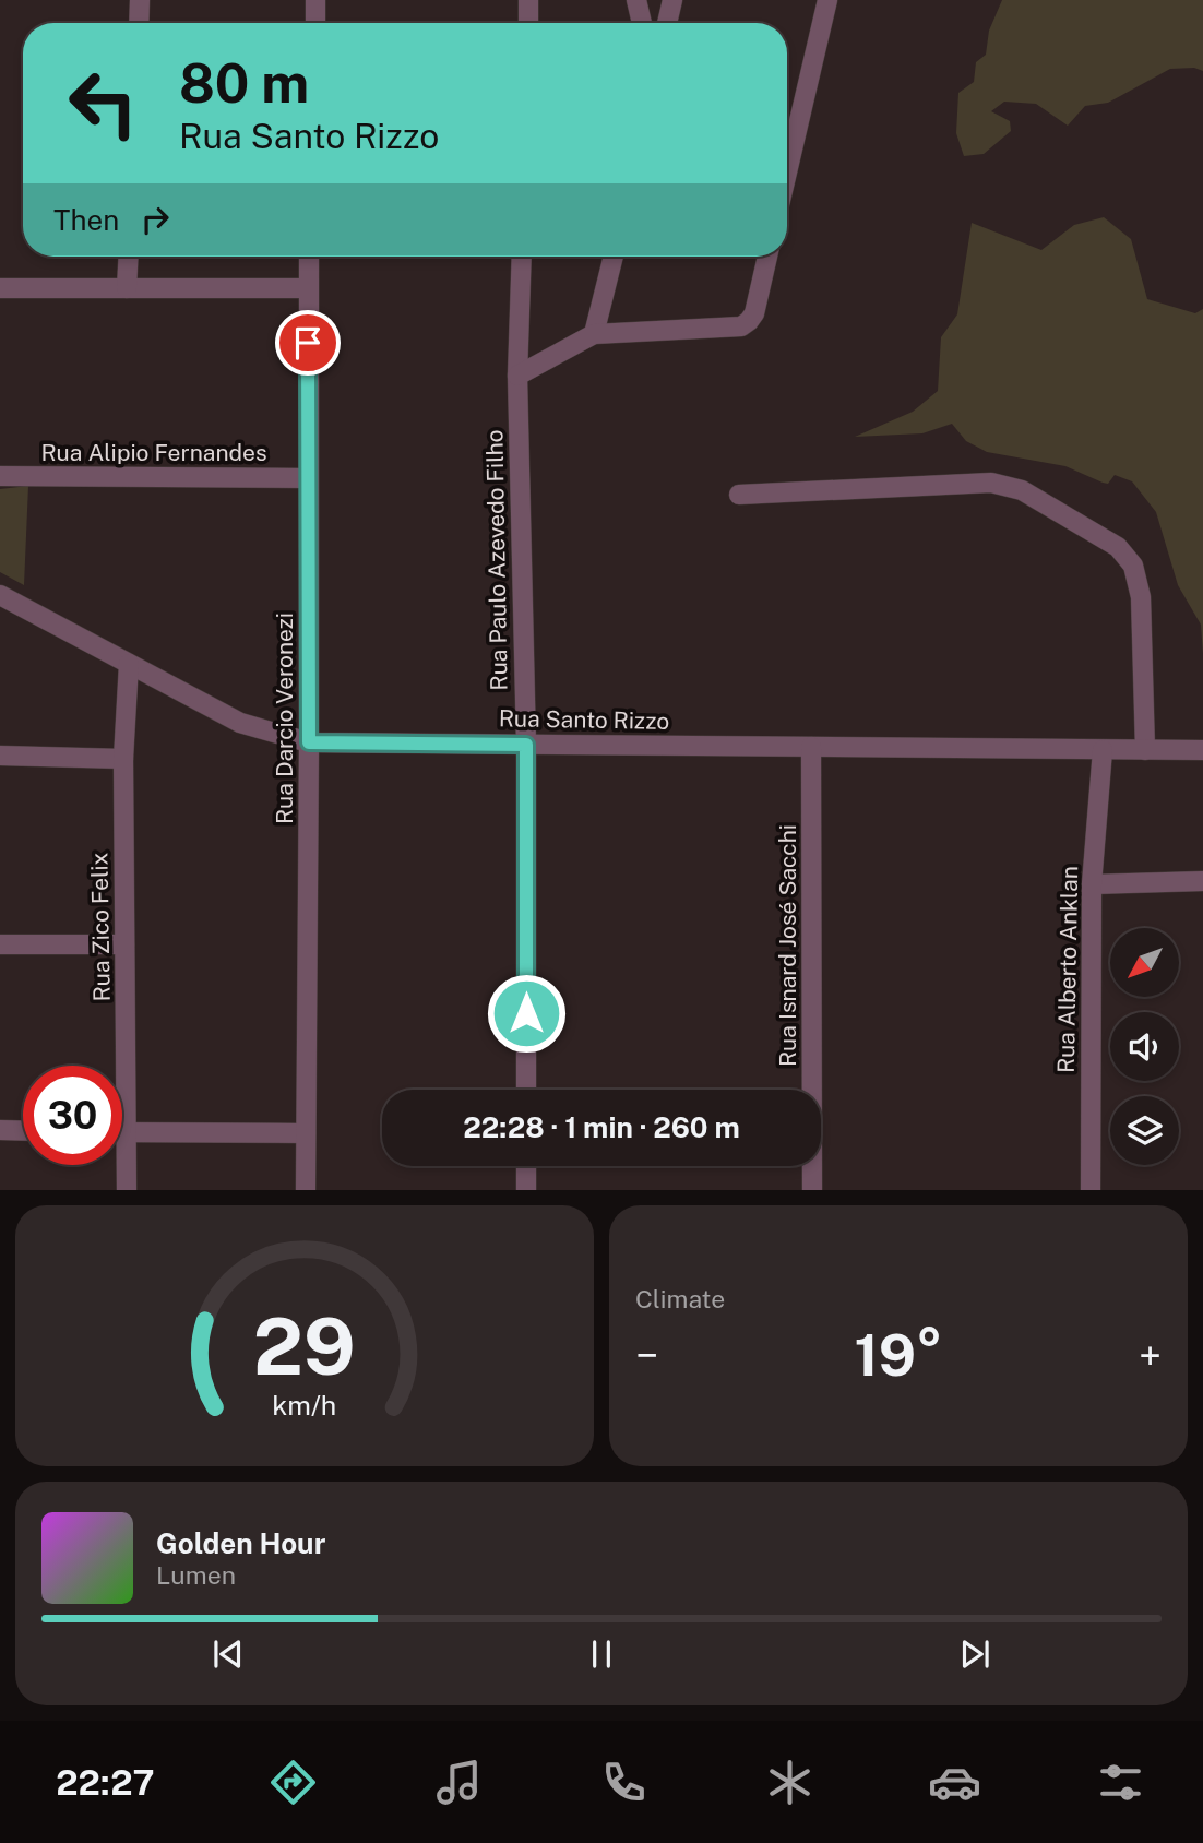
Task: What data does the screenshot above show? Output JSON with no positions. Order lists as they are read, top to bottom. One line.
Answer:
{"streets":{"street":["Rua Alipio Fernandes","Rua Paulo Azevedo Filho","Rua Darcio Veronezi","Rua Santo Rizzo","Rua Zico Felix","Rua Isnard José Sacchi","Rua Alberto Anklan"]},"crossings":[["Rua Alipio Fernandes","Rua Darcio Veronezi"],["Rua Paulo Azevedo Filho","Rua Santo Rizzo"],["Rua Darcio Veronezi","Rua Santo Rizzo"],["Rua Santo Rizzo","Rua Zico Felix"],["Rua Santo Rizzo","Rua Isnard José Sacchi"],["Rua Santo Rizzo","Rua Alberto Anklan"]],"north":"bottom left","page":{"turn":["80 m","Rua Santo Rizzo"],"then":"Then","limit":"30","trip":"22:28 · 1 min · 260 m","tile":"Climate","heat":["−","19°","+"],"song":["Golden Hour","Lumen"],"tabs":"22:27","gauge":["29","km/h"]}}
